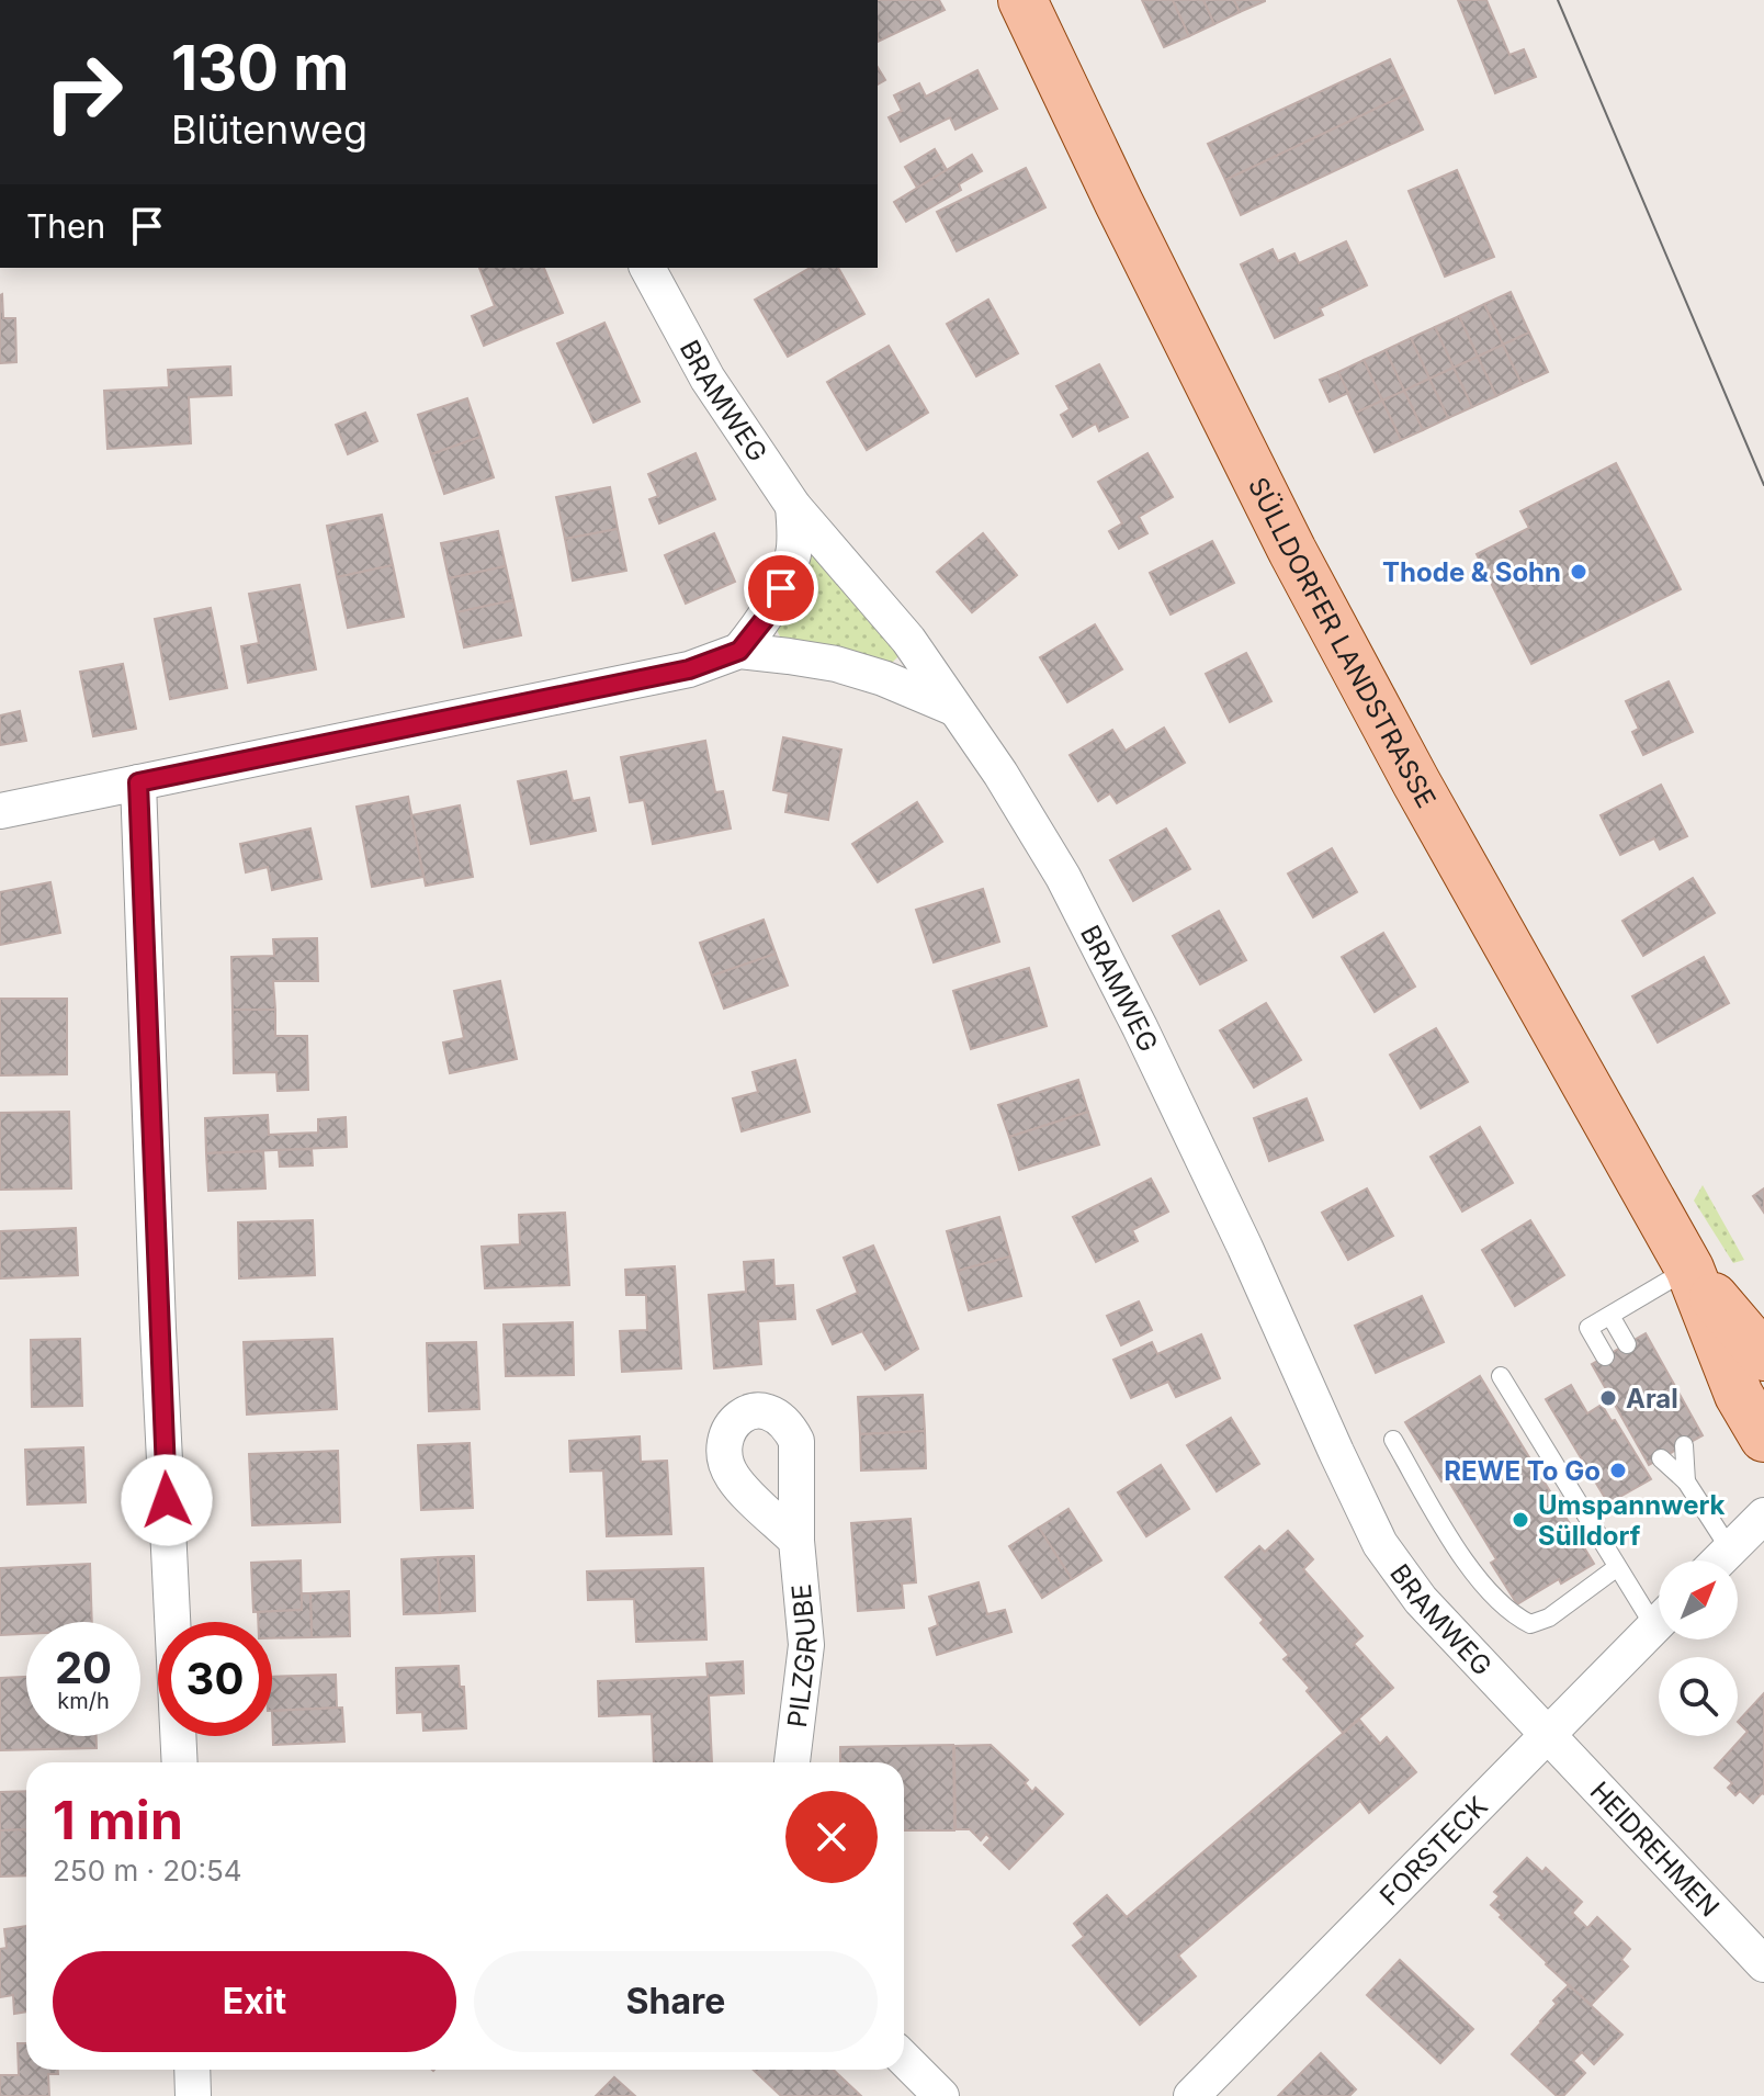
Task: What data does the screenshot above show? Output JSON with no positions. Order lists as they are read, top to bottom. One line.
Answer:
{"streets":{"main road":["SÜLLDORFER LANDSTRASSE"],"street":["BRAMWEG","PILZGRUBE","HEIDREHMEN","FORSTECK"]},"crossings":[["BRAMWEG","HEIDREHMEN"],["BRAMWEG","FORSTECK"],["HEIDREHMEN","FORSTECK"]],"places":["Thode & Sohn","Aral","REWE To Go","Umspannwerk Sülldorf"],"north":"top right","page":{"turn":["130 m","Blütenweg"],"then":"Then","speed":"20 km/h","limit":"30","heading":["1 min","250 m · 20:54"],"buttons":["Exit","Share"]}}
